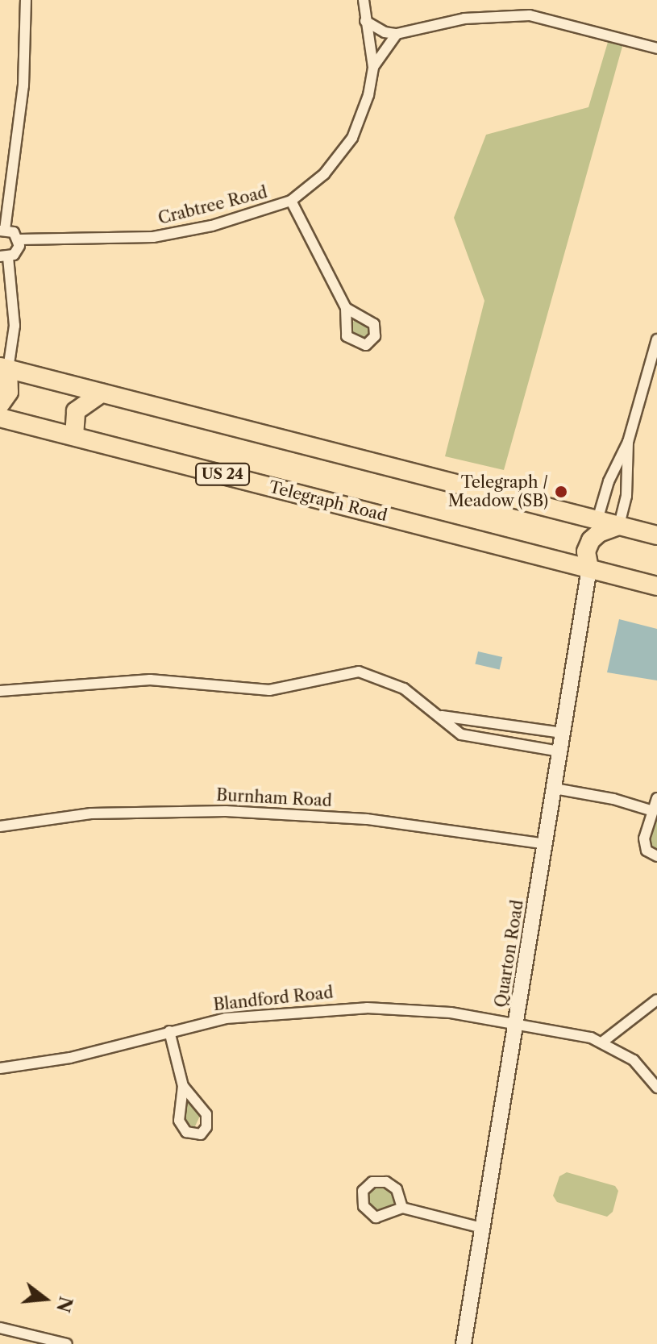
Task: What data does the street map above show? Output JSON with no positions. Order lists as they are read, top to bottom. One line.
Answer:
{"streets":{"highway":["US 24","Telegraph Road"],"street":["Crabtree Road","Burnham Road","Quarton Road","Blandford Road"]},"crossings":[["Telegraph Road","Quarton Road"],["Burnham Road","Quarton Road"],["Quarton Road","Blandford Road"]],"places":["Telegraph / Meadow (SB)"],"north":"right"}
